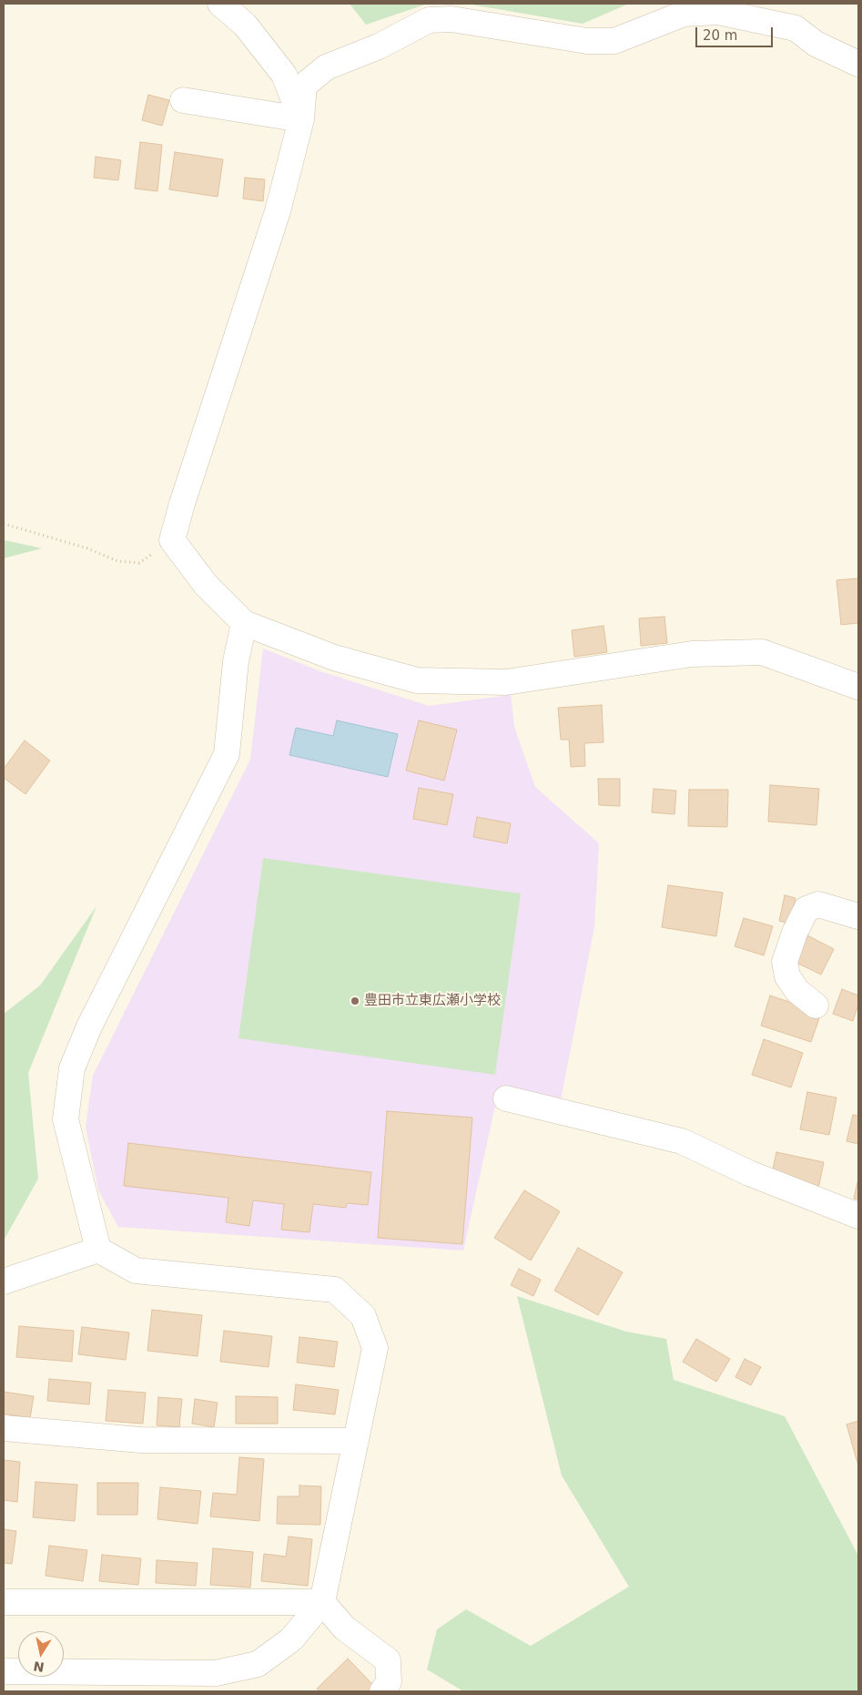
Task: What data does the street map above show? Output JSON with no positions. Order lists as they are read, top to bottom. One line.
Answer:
{"places":["豊田市立東広瀬小学校"],"scale_bar":"20 m","north":"bottom"}
